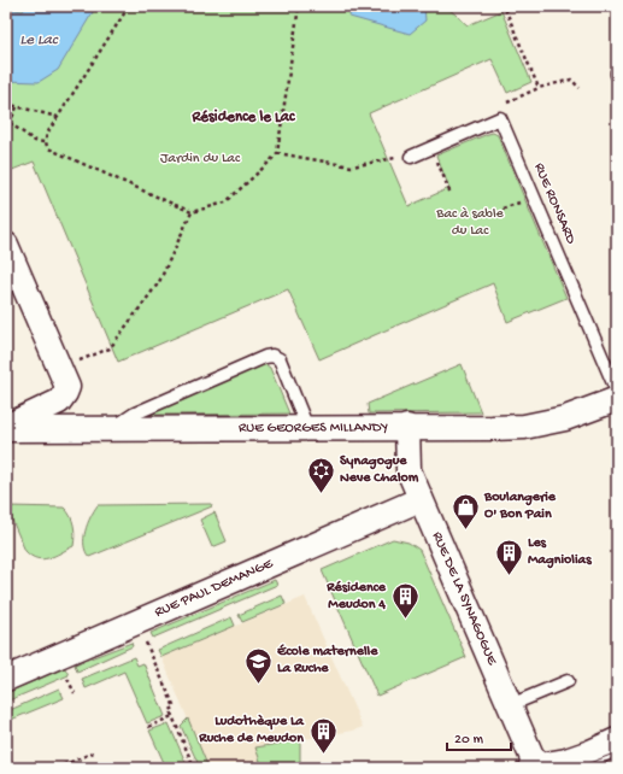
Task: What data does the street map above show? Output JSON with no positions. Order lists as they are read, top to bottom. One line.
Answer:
{"streets":{"street":["RUE GEORGES MILLANDY","RUE PAUL DEMANGE","RUE DE LA SYNAGOGUE"],"lane":["RUE RONSARD"]},"crossings":[["RUE GEORGES MILLANDY","RUE DE LA SYNAGOGUE"],["RUE PAUL DEMANGE","RUE DE LA SYNAGOGUE"]],"districts":["Résidence le Lac"],"water":["Le Lac"],"parks":["Jardin du Lac","Bac à sable du Lac"],"places":{"synagogue":["Synagogue Neve Chalom"],"shop":["Boulangerie O' Bon Pain"],"building":["Les Magniolias","Résidence Meudon 4","Ludothèque La Ruche de Meudon"],"school or university":["École maternelle La Ruche"]},"scale_bar":"20 m"}
